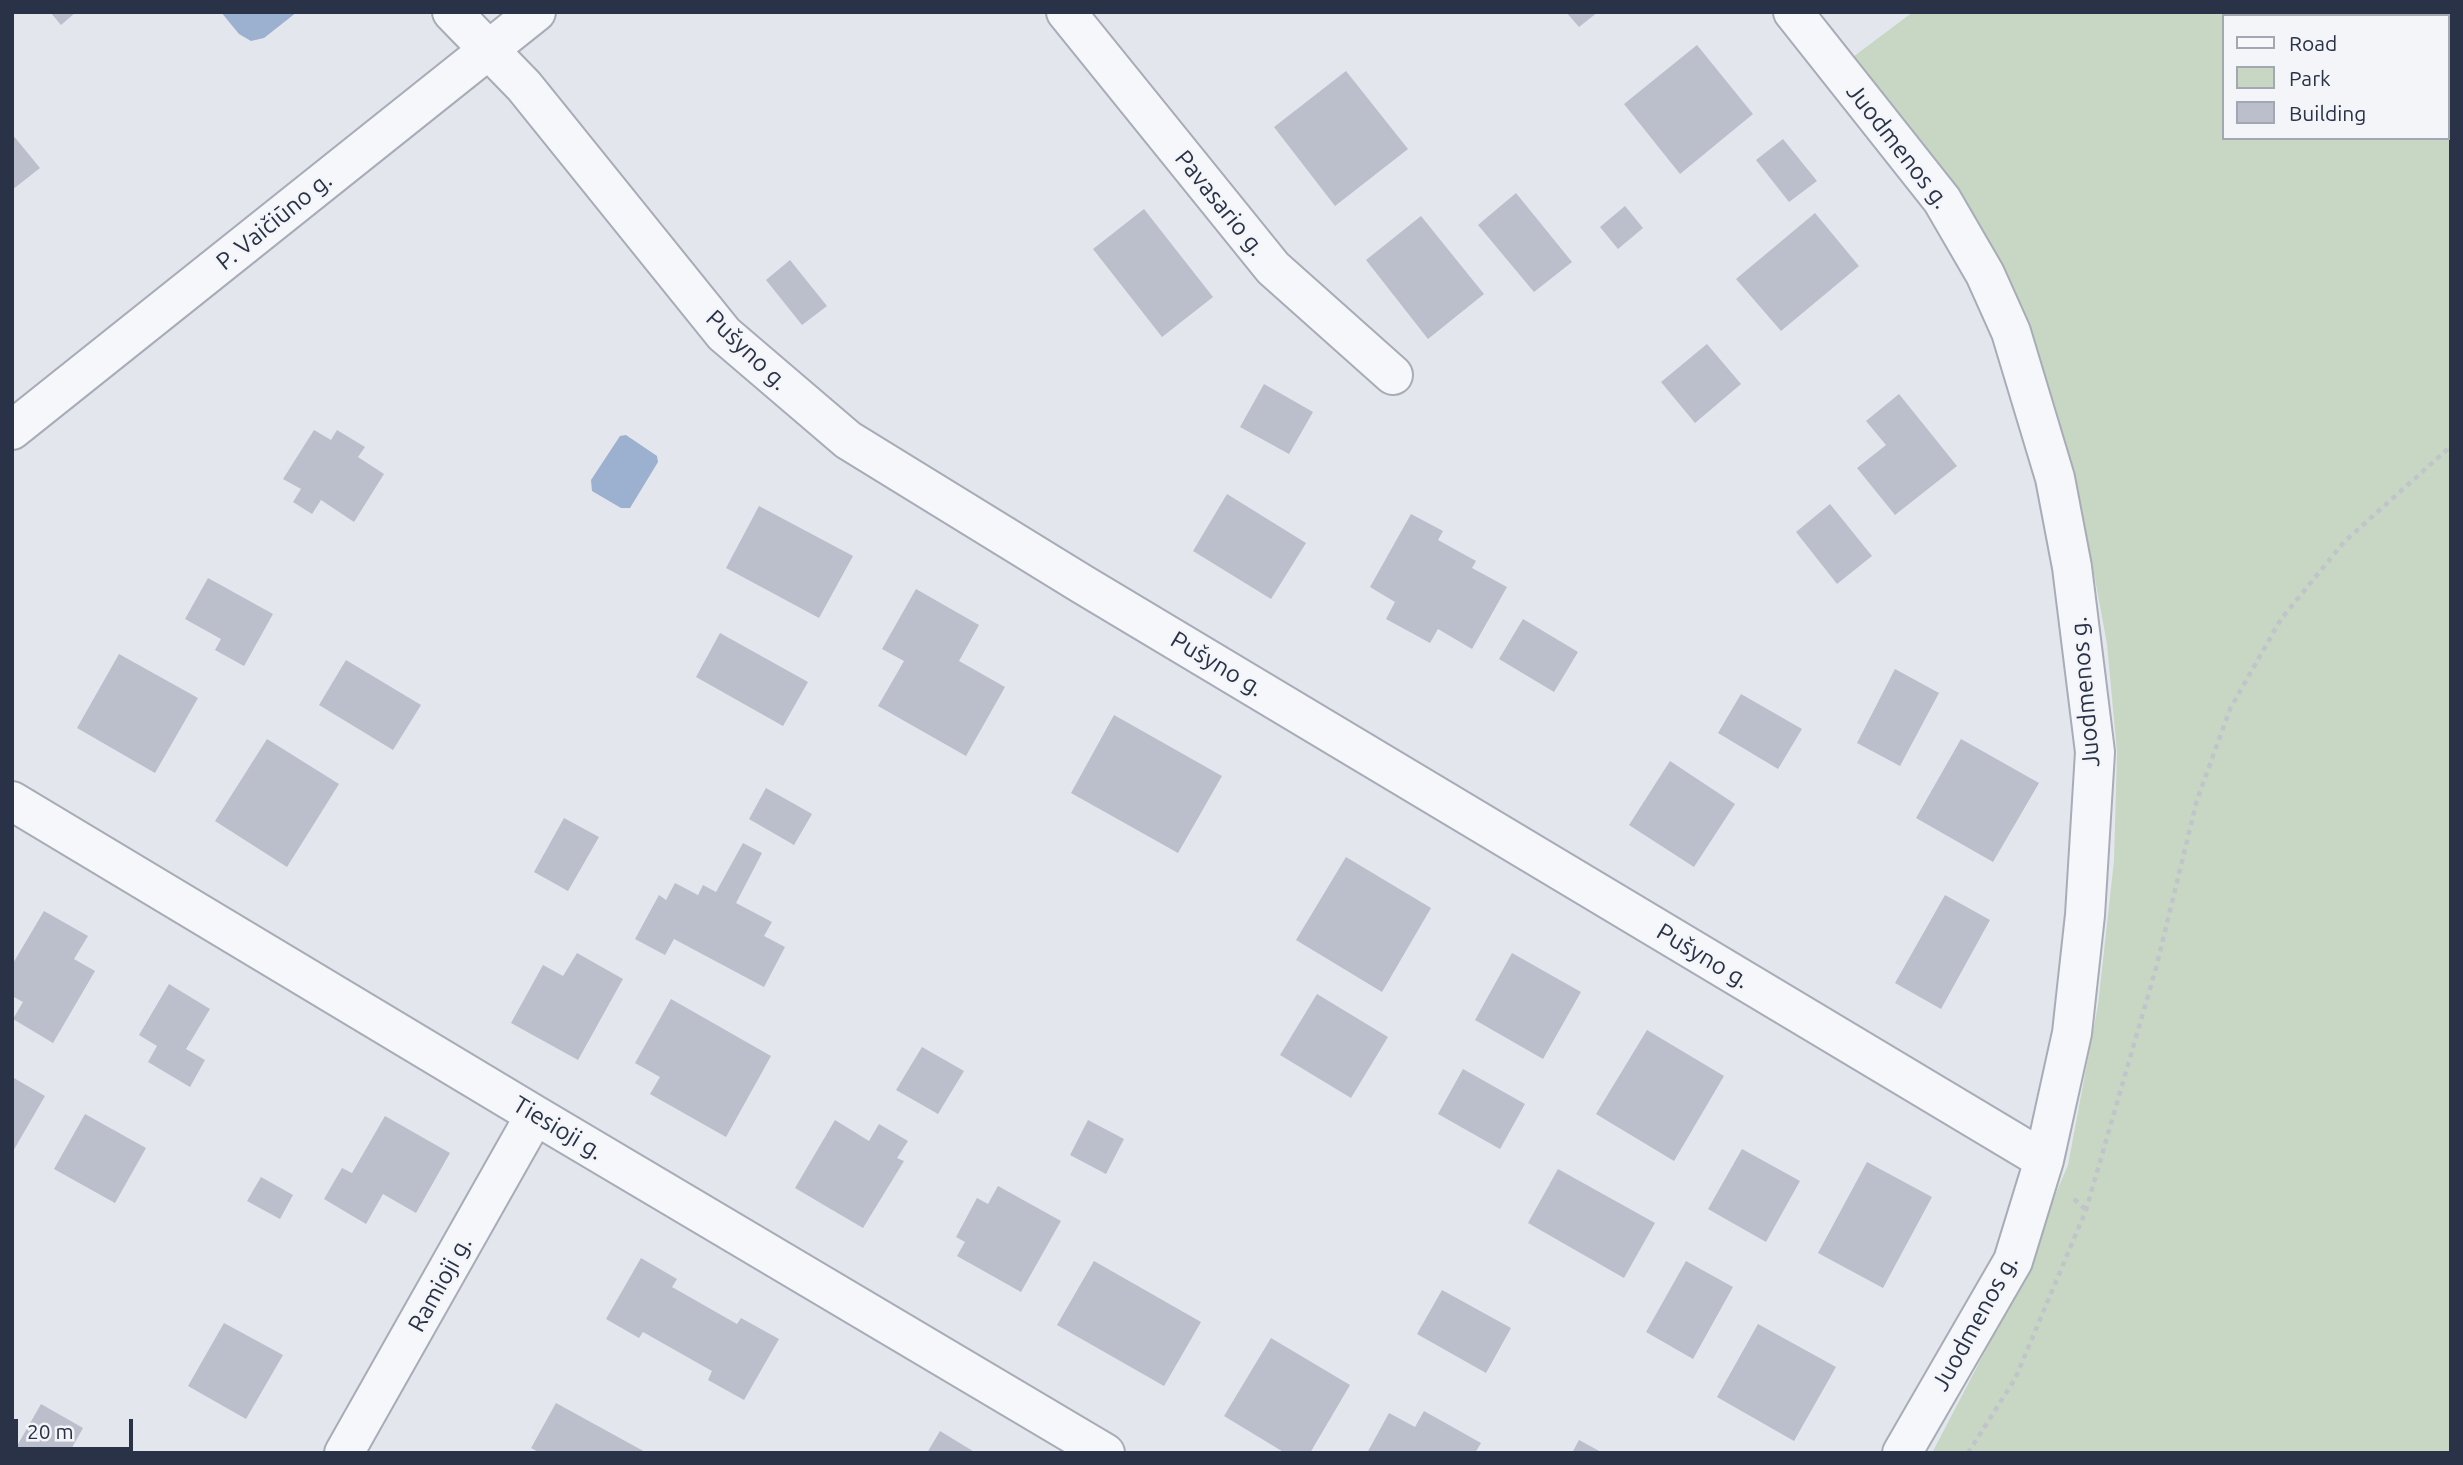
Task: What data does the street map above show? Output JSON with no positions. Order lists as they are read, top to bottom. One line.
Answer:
{"streets":{"street":["Juodmenos g.","Pavasario g.","P. Vaičiūno g.","Pušyno g.","Tiesioji g.","Ramioji g."]},"crossings":[["Juodmenos g.","Pušyno g."],["P. Vaičiūno g.","Pušyno g."],["Tiesioji g.","Ramioji g."]],"legend":["Road","Park","Building"],"scale_bar":"20 m"}
